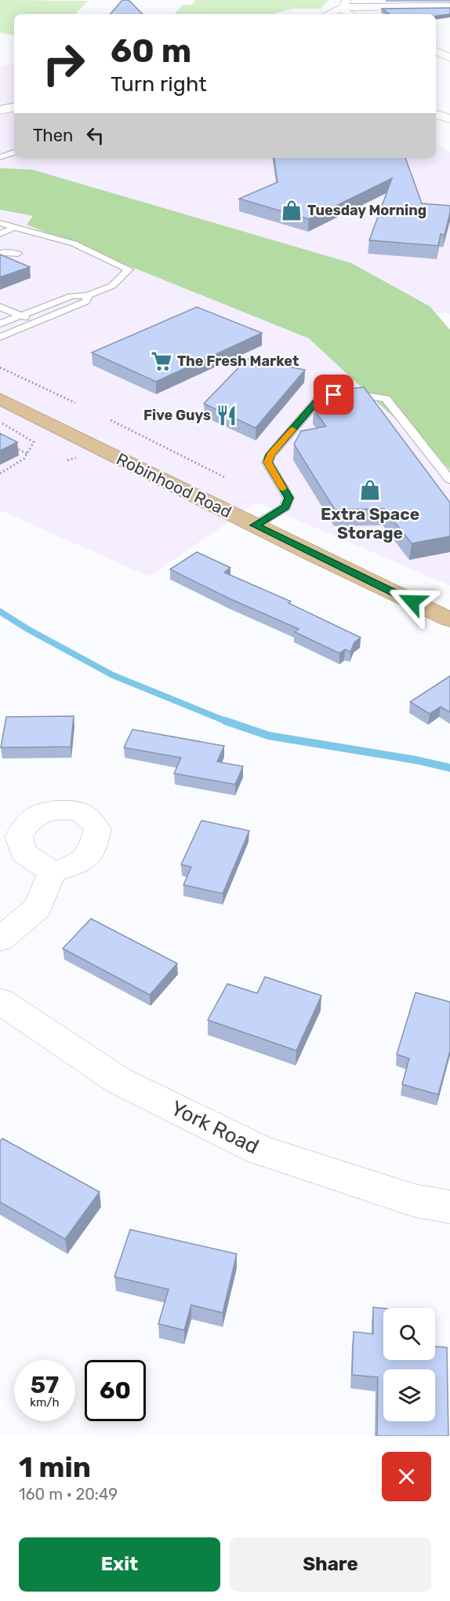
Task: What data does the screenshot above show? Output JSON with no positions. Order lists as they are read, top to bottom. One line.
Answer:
{"streets":{"main road":["Robinhood Road"],"street":["York Road"]},"places":{"shop":["Tuesday Morning","Extra Space Storage"],"supermarket":["The Fresh Market"],"restaurant":["Five Guys"]},"page":{"turn":["60 m","Turn right"],"then":"Then","speed":"57 km/h","limit":"60","heading":["1 min","160 m · 20:49"],"buttons":["Exit","Share"]}}
